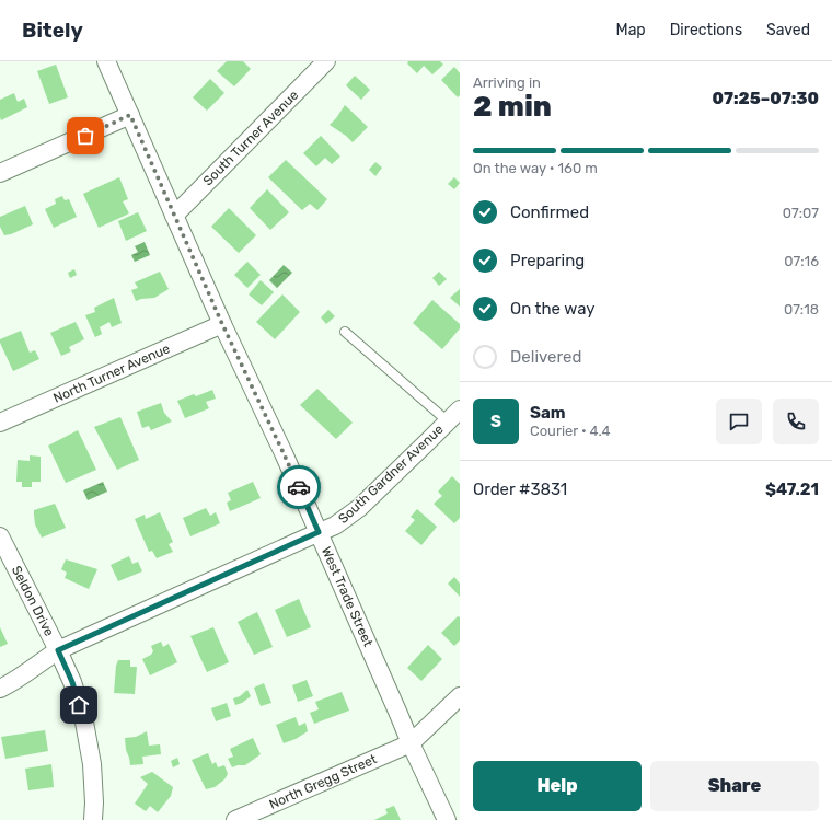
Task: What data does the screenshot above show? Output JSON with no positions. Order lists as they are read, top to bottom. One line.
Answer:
{"streets":{"street":["South Turner Avenue","North Turner Avenue","South Gardner Avenue","West Trade Street","Seldon Drive","North Gregg Street"]},"crossings":[["South Turner Avenue","West Trade Street"],["North Turner Avenue","West Trade Street"],["South Gardner Avenue","West Trade Street"],["South Gardner Avenue","Seldon Drive"],["West Trade Street","North Gregg Street"]],"page":{"header":"Bitely","nav":["Map","Directions","Saved"],"heading":["2 min","Arriving in","07:25–07:30"],"panel":["Sam","Courier · 4.4","Order #3831","$47.21"],"bar":"On the way · 160 m","list":[["Confirmed","07:07"],["Preparing","07:16"],["On the way","07:18"],"Delivered"],"round":"S","buttons":["Help","Share"]}}
